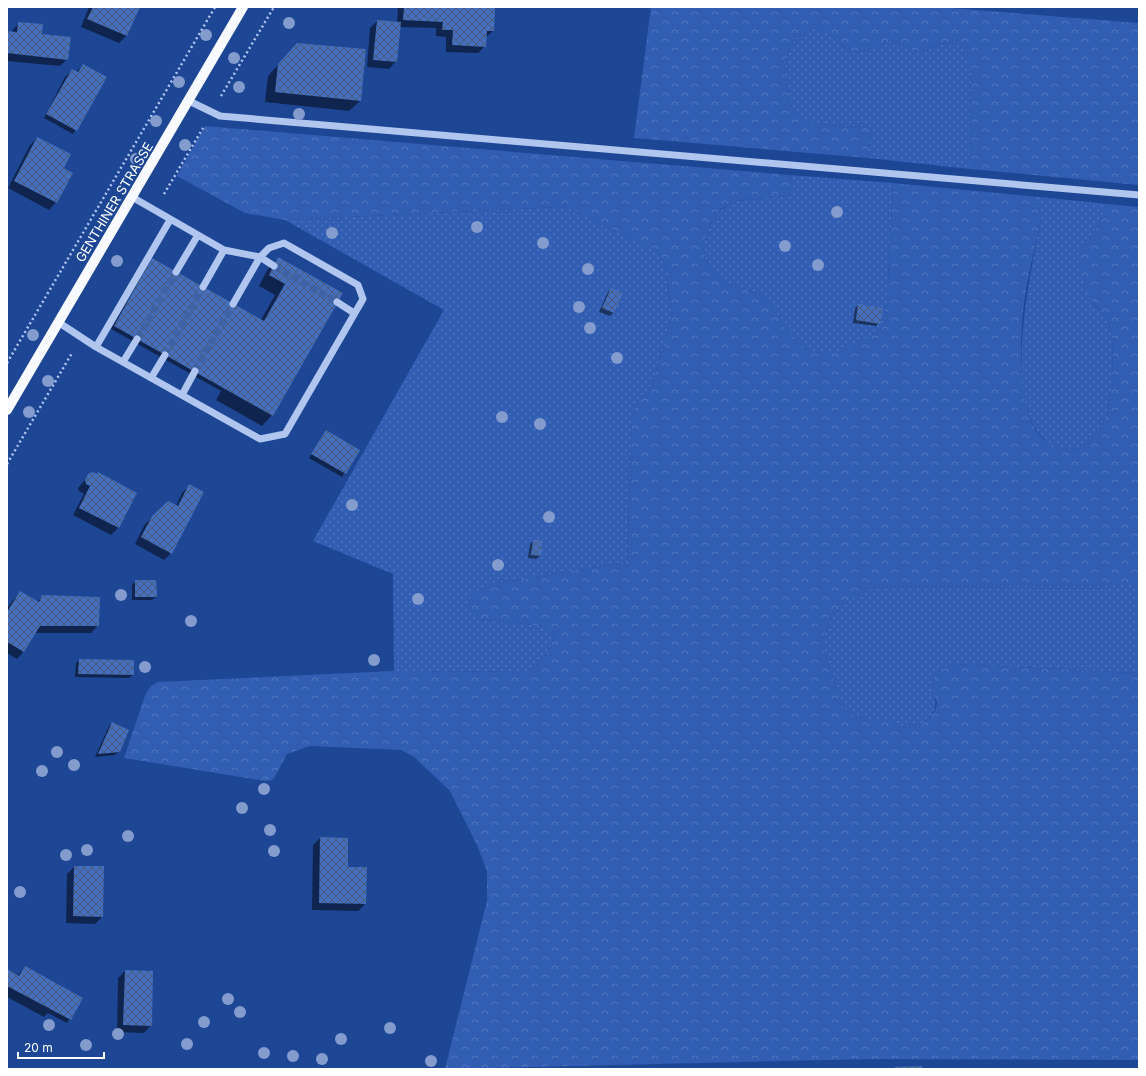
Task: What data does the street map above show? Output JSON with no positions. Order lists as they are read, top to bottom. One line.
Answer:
{"streets":{"main road":["GENTHINER STRASSE"]},"scale_bar":"20 m"}
